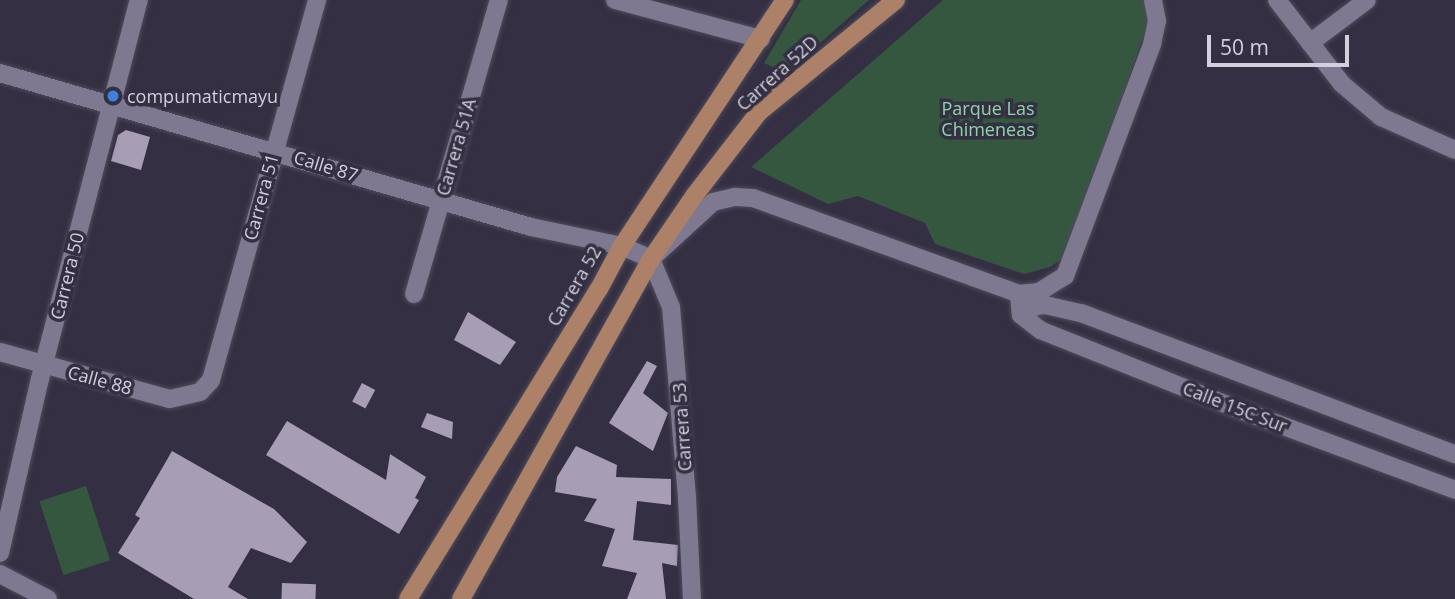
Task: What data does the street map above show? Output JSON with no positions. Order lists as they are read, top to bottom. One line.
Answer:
{"streets":{"main road":["Carrera 52D","Carrera 52"],"street":["Carrera 51A","Calle 87","Carrera 51","Carrera 50","Calle 88","Calle 15C Sur","Carrera 53"]},"crossings":[["Carrera 52D","Calle 87"],["Carrera 52D","Carrera 53"],["Carrera 51A","Calle 87"],["Calle 87","Carrera 51"],["Calle 87","Carrera 50"],["Calle 87","Carrera 52"],["Calle 87","Carrera 53"],["Carrera 51","Calle 88"],["Carrera 50","Calle 88"]],"parks":["Parque Las Chimeneas"],"places":["compumaticmayu"],"scale_bar":"50 m"}
